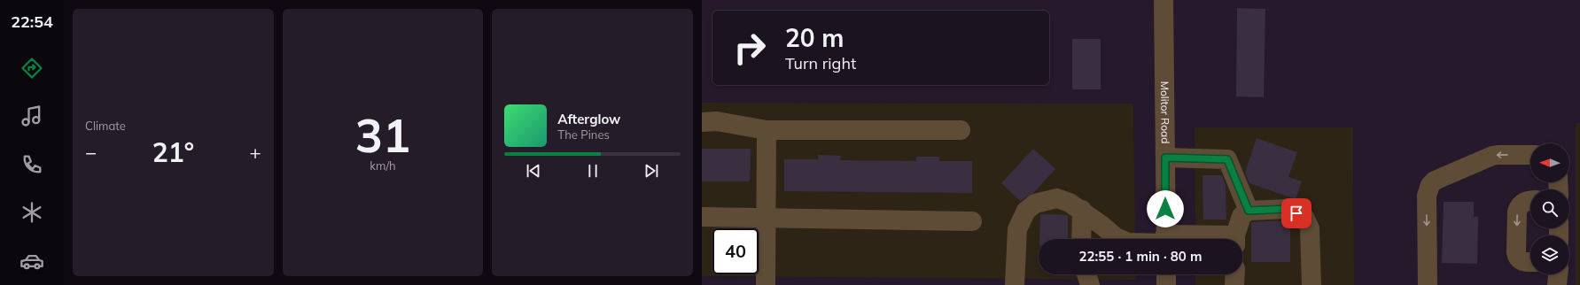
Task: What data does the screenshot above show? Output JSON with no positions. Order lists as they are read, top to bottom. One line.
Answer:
{"streets":{"street":["Molitor Road"]},"north":"left","page":{"tabs":"22:54","tile":["Climate",["31","km/h"]],"turn":["20 m","Turn right"],"song":["Afterglow","The Pines"],"heat":["−","21°","+"],"limit":"40","trip":"22:55 · 1 min · 80 m"}}
